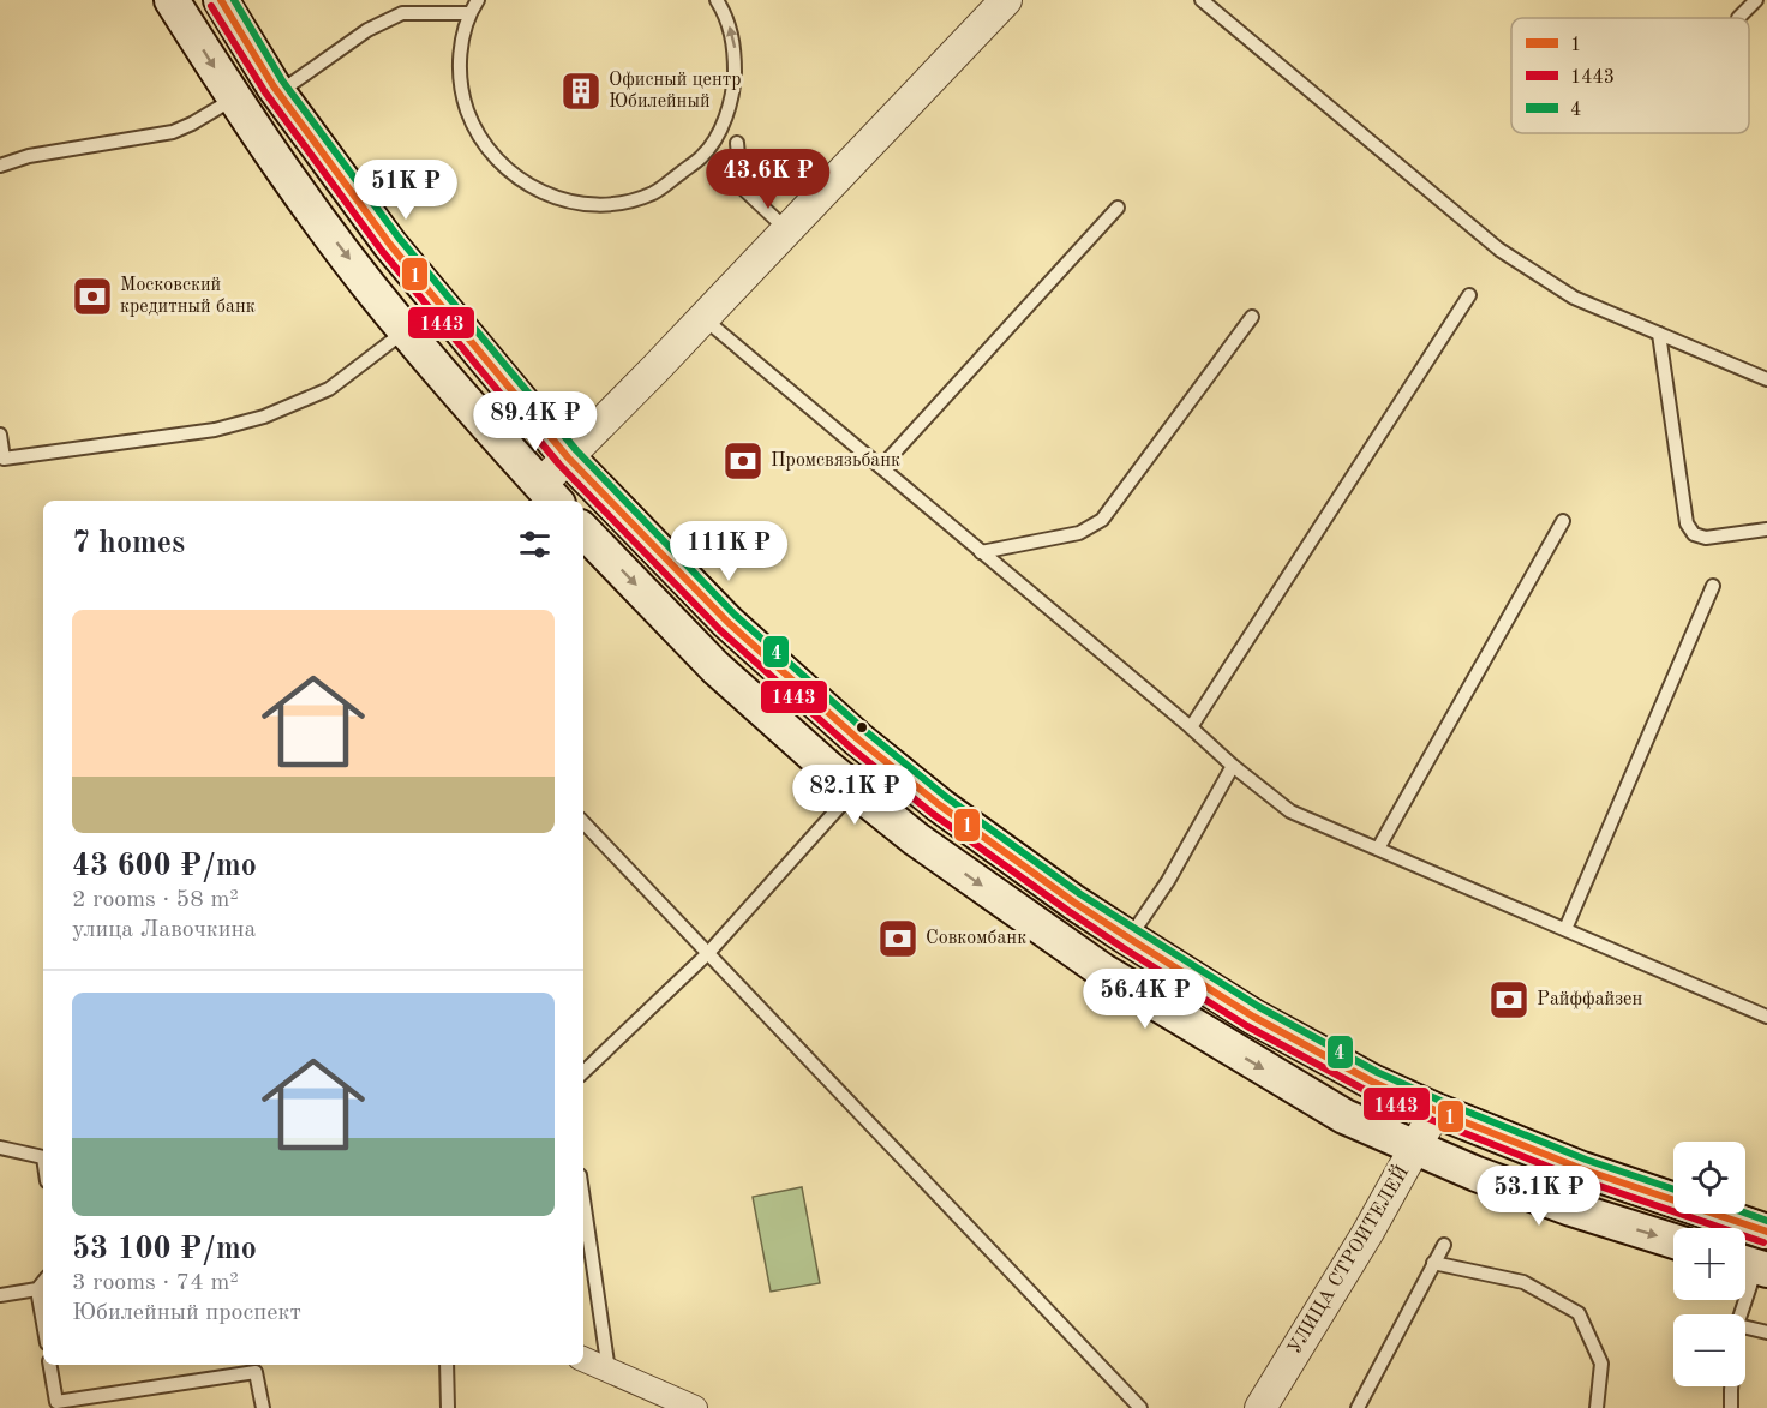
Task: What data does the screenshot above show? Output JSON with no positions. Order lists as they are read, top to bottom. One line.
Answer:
{"streets":{"street":["УЛИЦА СТРОИТЕЛЕЙ"]},"places":{"building":["Офисный центр Юбилейный"],"bank":["Московский кредитный банк","Промсвязьбанк","Совкомбанк","Райффайзен"]},"lines":["transit line 1","transit line 4","transit line 1443"],"legend":["1","1443","4"],"page":{"price":["43.6K ₽","51K ₽","89.4K ₽","111K ₽","82.1K ₽","56.4K ₽","53.1K ₽"],"heading":"7 homes","list":[{"name":"43 600 ₽/mo","note":"2 rooms · 58 m² · улица Лавочкина"},{"name":"53 100 ₽/mo","note":"3 rooms · 74 m² · Юбилейный проспект"}],"map_buttons":["+","−"]}}
